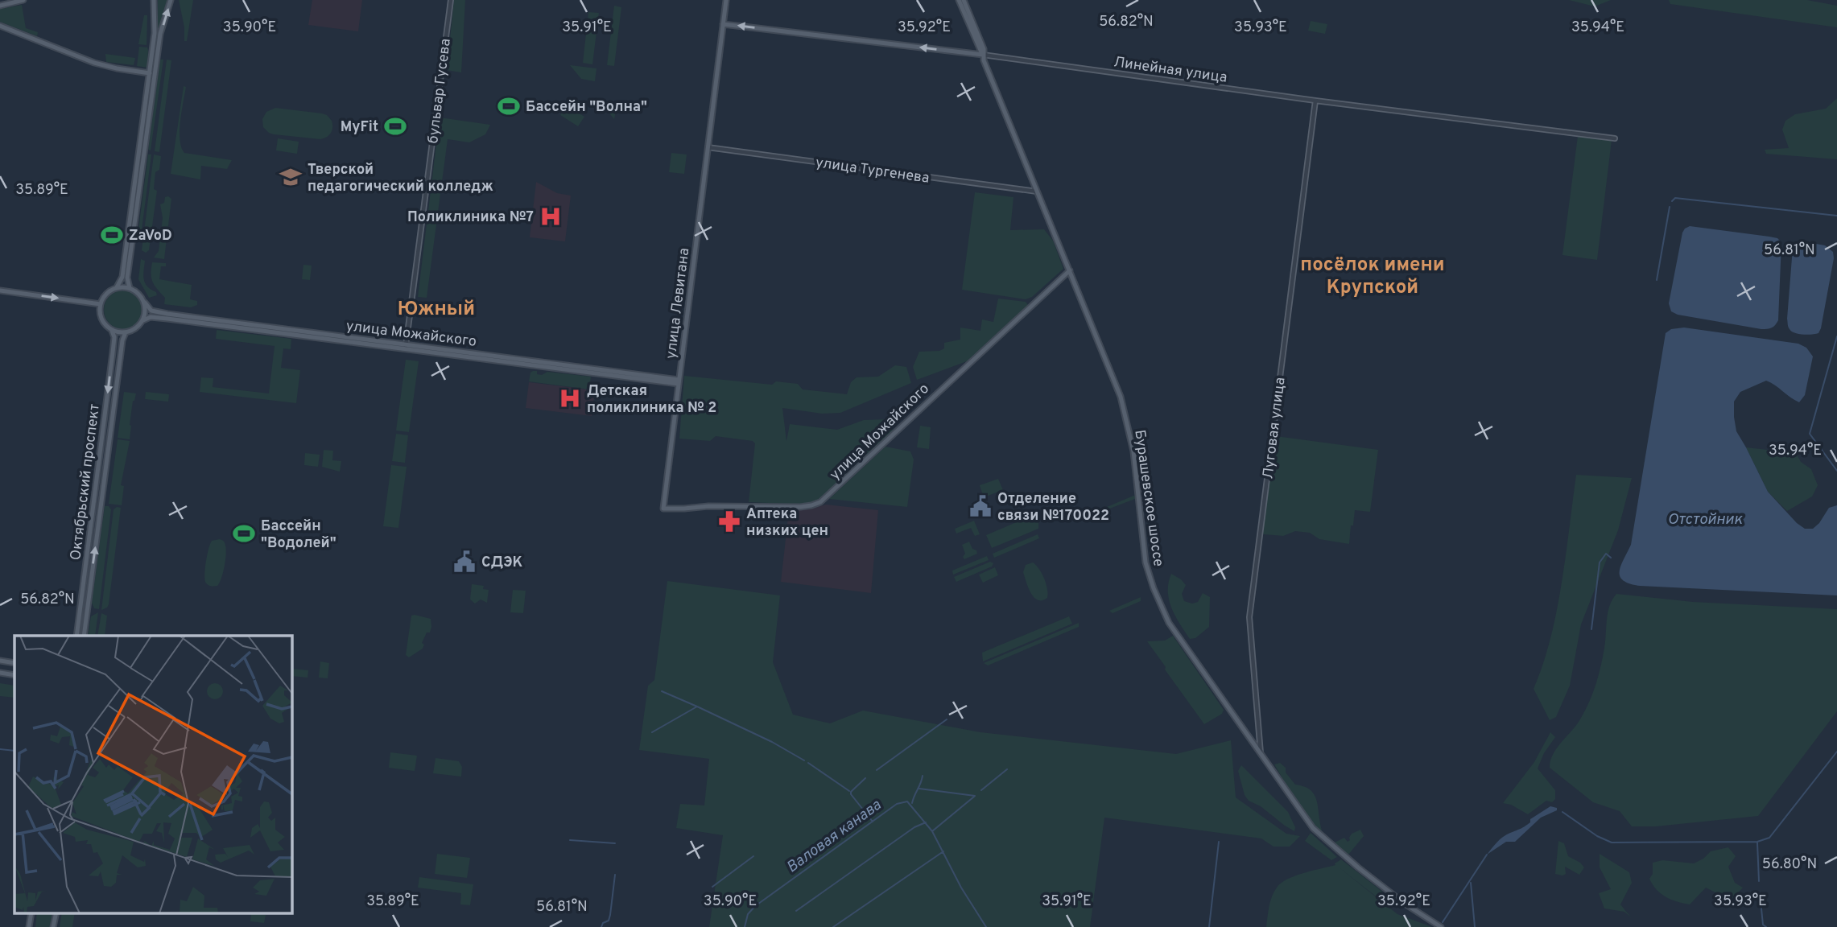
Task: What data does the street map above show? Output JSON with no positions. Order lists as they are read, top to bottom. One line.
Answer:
{"streets":{"main road":["Линейная улица","улица Левитана","улица Можайского","Октябрьский проспект","Бурашевское шоссе"],"street":["бульвар Гусева","улица Тургенева","Луговая улица"]},"crossings":[["Линейная улица","улица Левитана"],["Линейная улица","Луговая улица"],["Линейная улица","Бурашевское шоссе"],["бульвар Гусева","улица Можайского"],["улица Тургенева","улица Левитана"],["улица Тургенева","Бурашевское шоссе"],["улица Левитана","улица Можайского"],["улица Можайского","Октябрьский проспект"],["улица Можайского","Бурашевское шоссе"],["Луговая улица","Бурашевское шоссе"]],"districts":["посёлок имени Крупской","Южный"],"water":["Отстойник","Валовая канава"],"places":{"sports":["Бассейн \"Волна\"","MyFit","ZaVoD","Бассейн \"Водолей\""],"school or university":["Тверской педагогический колледж"],"hospital":["Поликлиника №7","Детская поликлиника № 2"],"public building":["Отделение связи №170022","СДЭК"],"pharmacy":["Аптека низких цен"]},"coordinates":["56.82°N","35.90°E","35.91°E","35.92°E","35.93°E","35.94°E","35.89°E","56.81°N","56.80°N"]}
